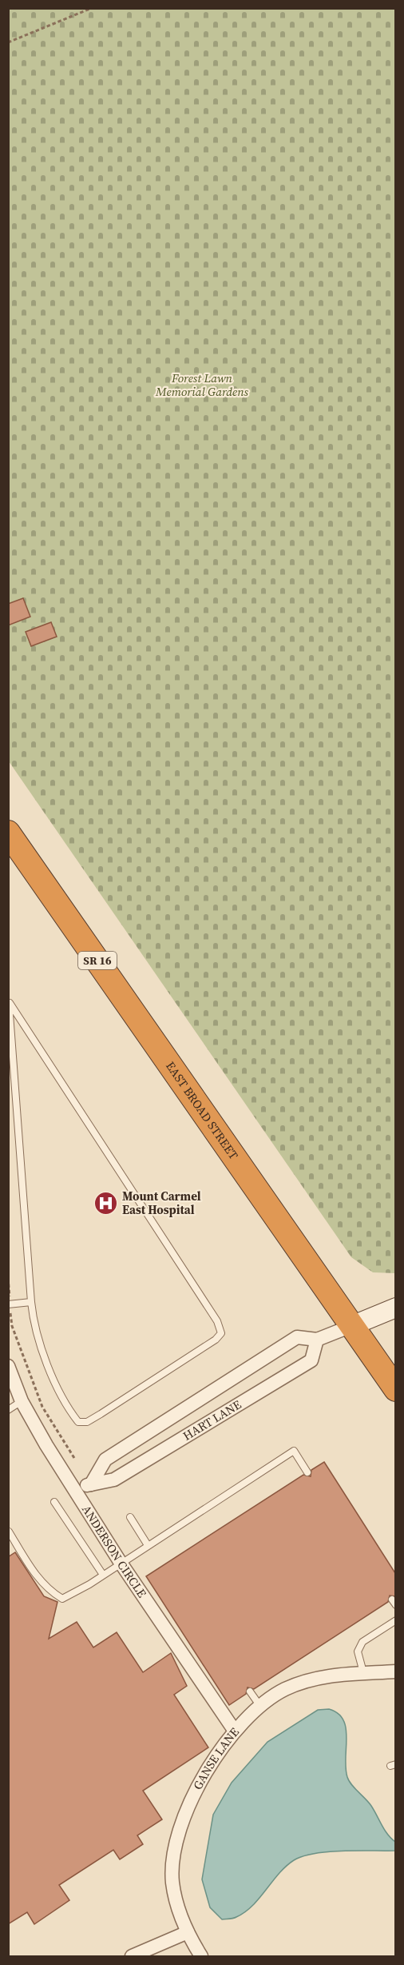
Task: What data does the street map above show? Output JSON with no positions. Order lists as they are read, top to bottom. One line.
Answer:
{"streets":{"highway":["SR 16","EAST BROAD STREET"],"street":["HART LANE","ANDERSON CIRCLE","GANSE LANE"]},"crossings":[["EAST BROAD STREET","HART LANE"],["HART LANE","ANDERSON CIRCLE"],["ANDERSON CIRCLE","GANSE LANE"]],"parks":["Forest Lawn Memorial Gardens"],"places":{"hospital":["Mount Carmel East Hospital"]}}
